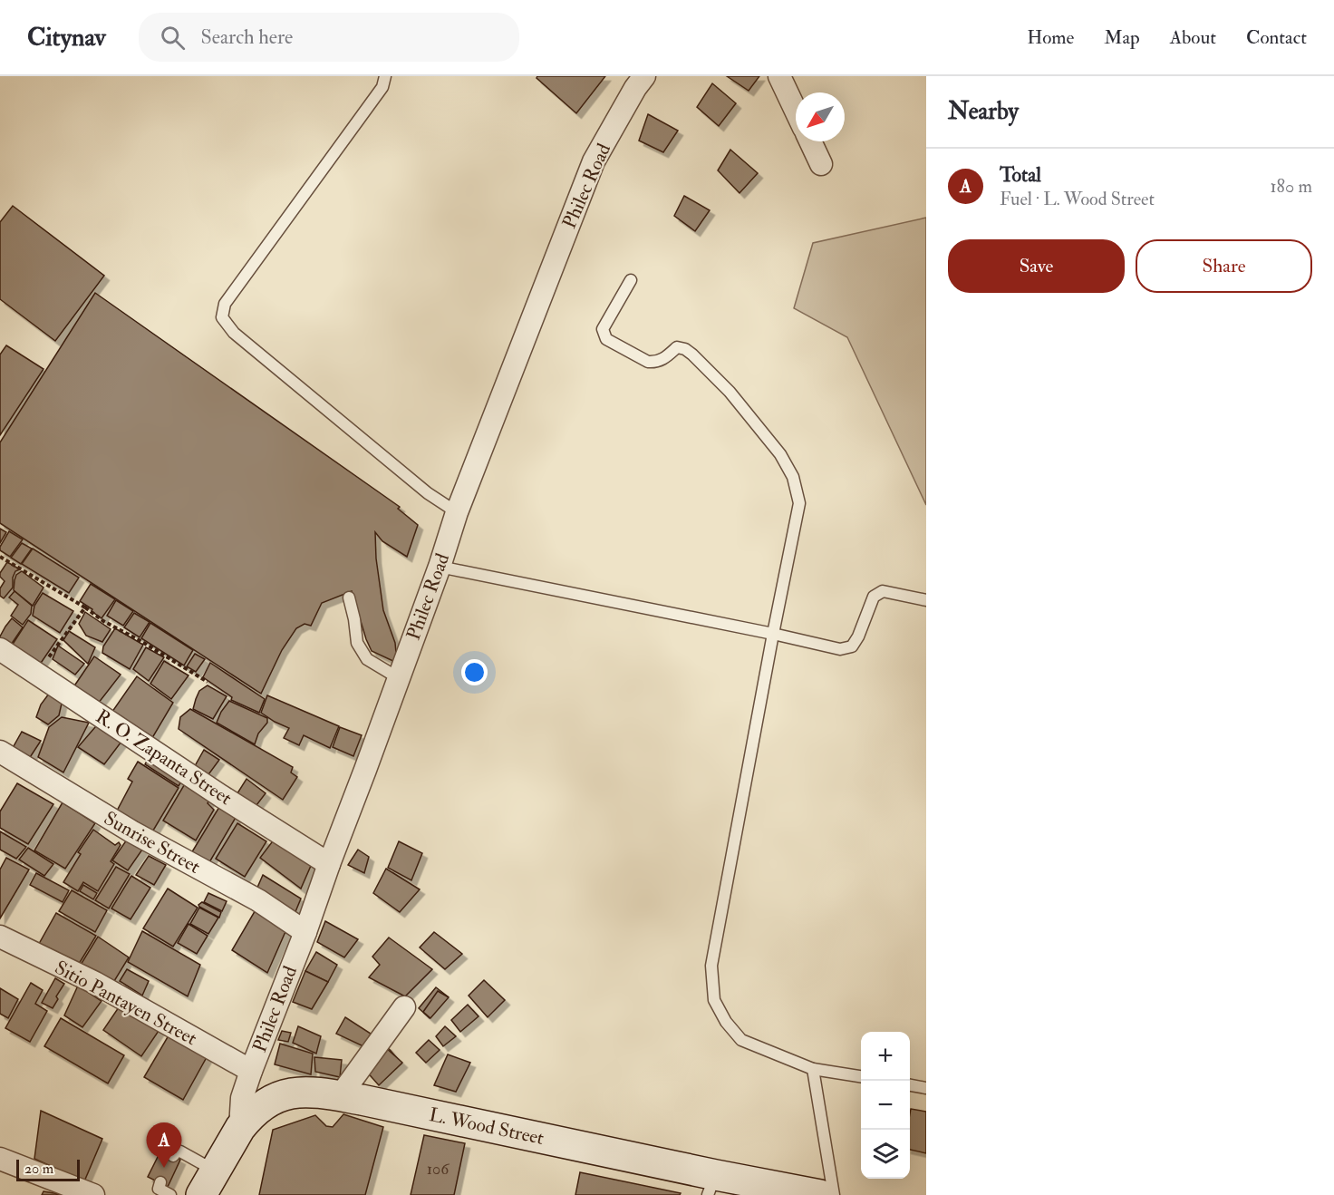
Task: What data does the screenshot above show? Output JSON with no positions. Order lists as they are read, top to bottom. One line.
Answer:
{"streets":{"main road":["L. Wood Street"],"street":["Philec Road","R. O. Zapanta Street","Sunrise Street","Sitio Pantayen Street"]},"crossings":[["Philec Road","R. O. Zapanta Street"],["Philec Road","Sunrise Street"],["Philec Road","Sitio Pantayen Street"],["Philec Road","L. Wood Street"]],"house_numbers":["106"],"scale_bar":"20 m","north":"bottom left","page":{"header":"Citynav","search":"Search here","nav":["Home","Map","About","Contact"],"heading":"Nearby","list":[{"mark":"A","name":"Total","note":"Fuel · L. Wood Street","value":"180 m"}],"buttons":["Save","Share"],"map_buttons":["+","−"],"pins":"A","scale":"20 m"}}
